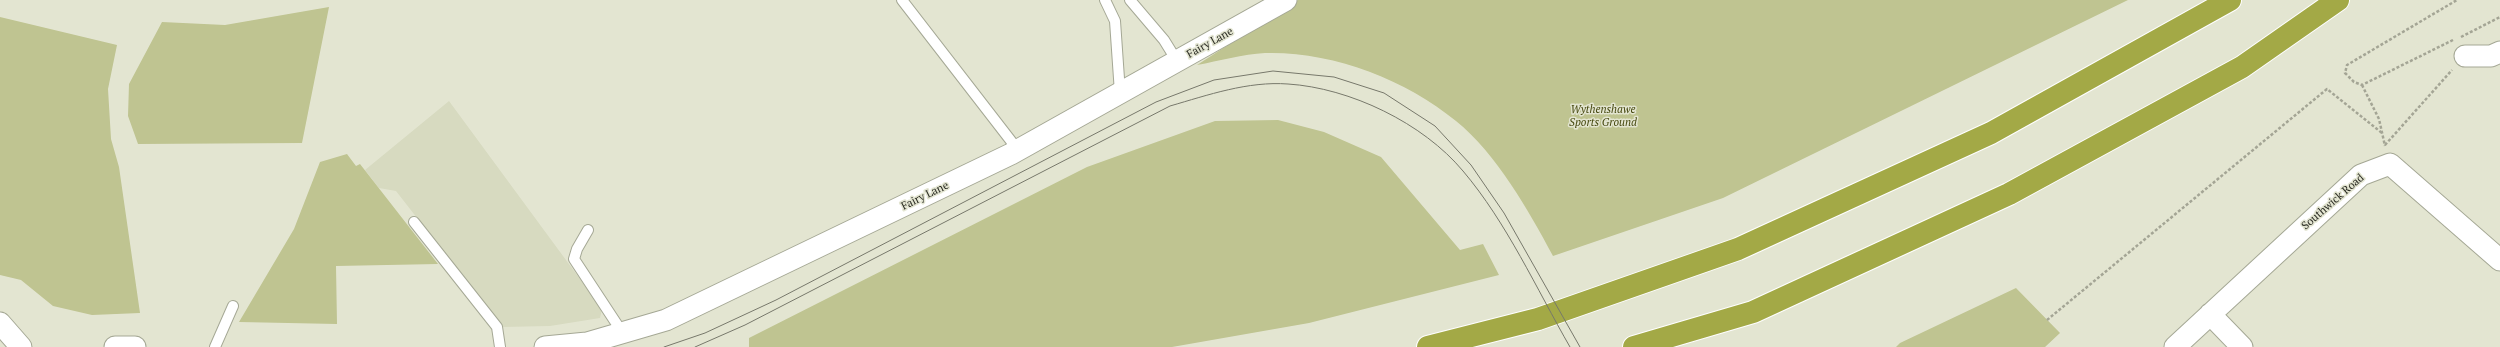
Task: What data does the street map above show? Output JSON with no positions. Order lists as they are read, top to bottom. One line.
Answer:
{"streets":{"street":["Fairy Lane","Southwick Road"]},"parks":["Wythenshawe Sports Ground"]}
